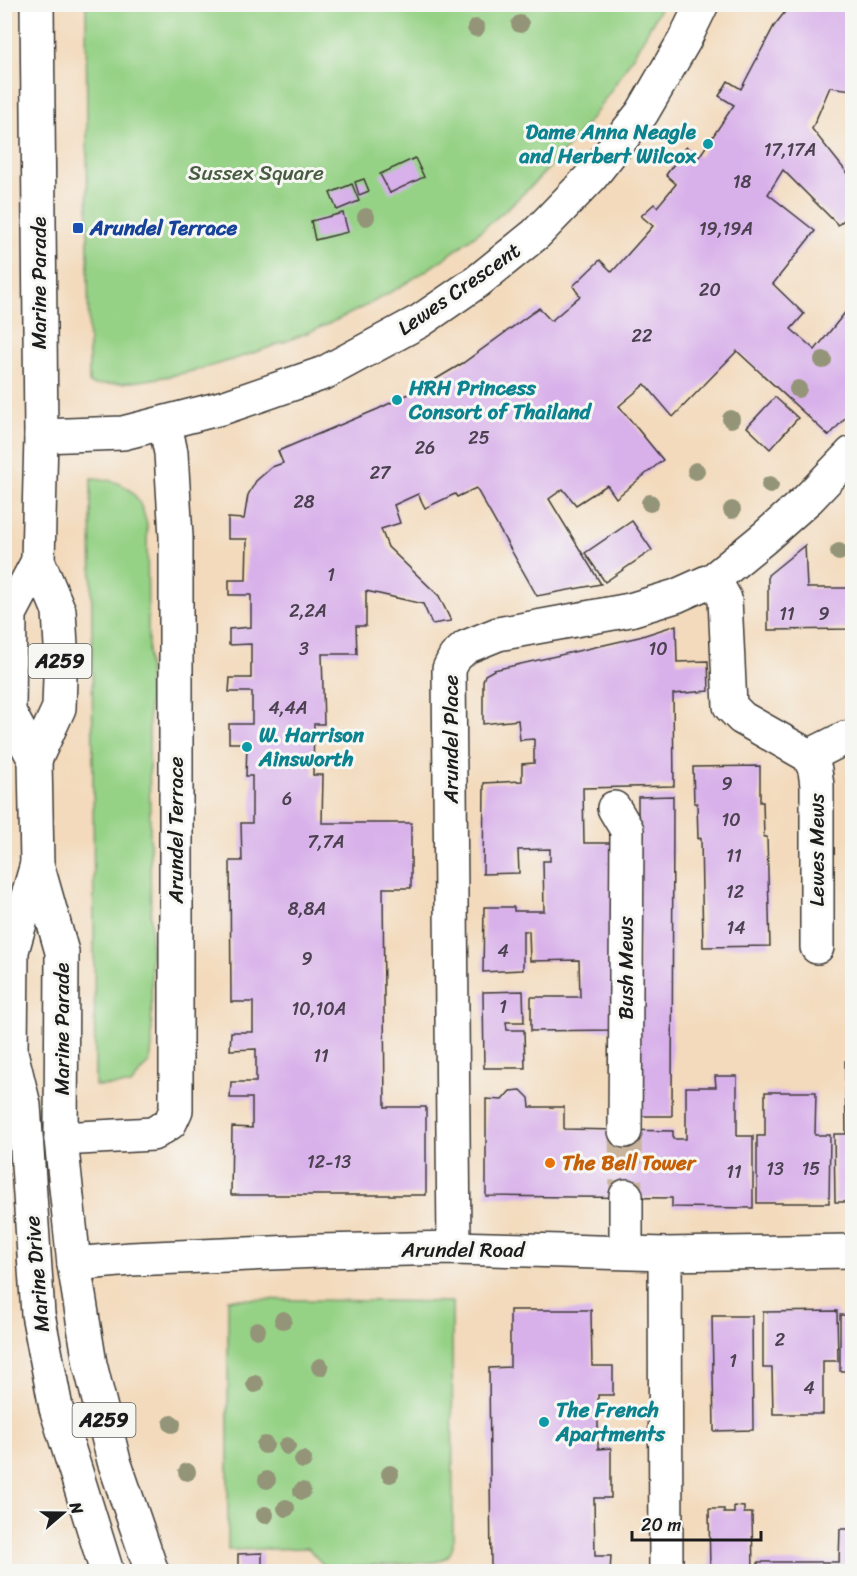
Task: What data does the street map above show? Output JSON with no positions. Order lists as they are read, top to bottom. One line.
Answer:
{"streets":{"street":["Marine Parade","Lewes Crescent","A259","Arundel Place","Arundel Terrace","Lewes Mews","Bush Mews","Arundel Road","Marine Drive"]},"crossings":[["Marine Parade","Lewes Crescent"],["Marine Parade","Arundel Terrace"],["Marine Parade","Arundel Road"],["Marine Parade","Marine Drive"],["Lewes Crescent","Arundel Terrace"],["Arundel Place","Arundel Road"],["Arundel Road","Marine Drive"]],"parks":["Sussex Square"],"places":{"other":["Dame Anna Neagle and Herbert Wilcox","HRH Princess Consort of Thailand","W. Harrison Ainsworth","The Bell Tower","The French Apartments"],"transit":["Arundel Terrace"]},"house_numbers":["17,17A","18","19,19A","20","22","25","26","27","28","1","2,2A","11","9","3","10","4,4A","9","6","10","7,7A","11","12","8,8A","14","4","9","1","10,10A","11","12-13","13","15","11","2","1","4"],"scale_bar":"20 m","north":"right"}
